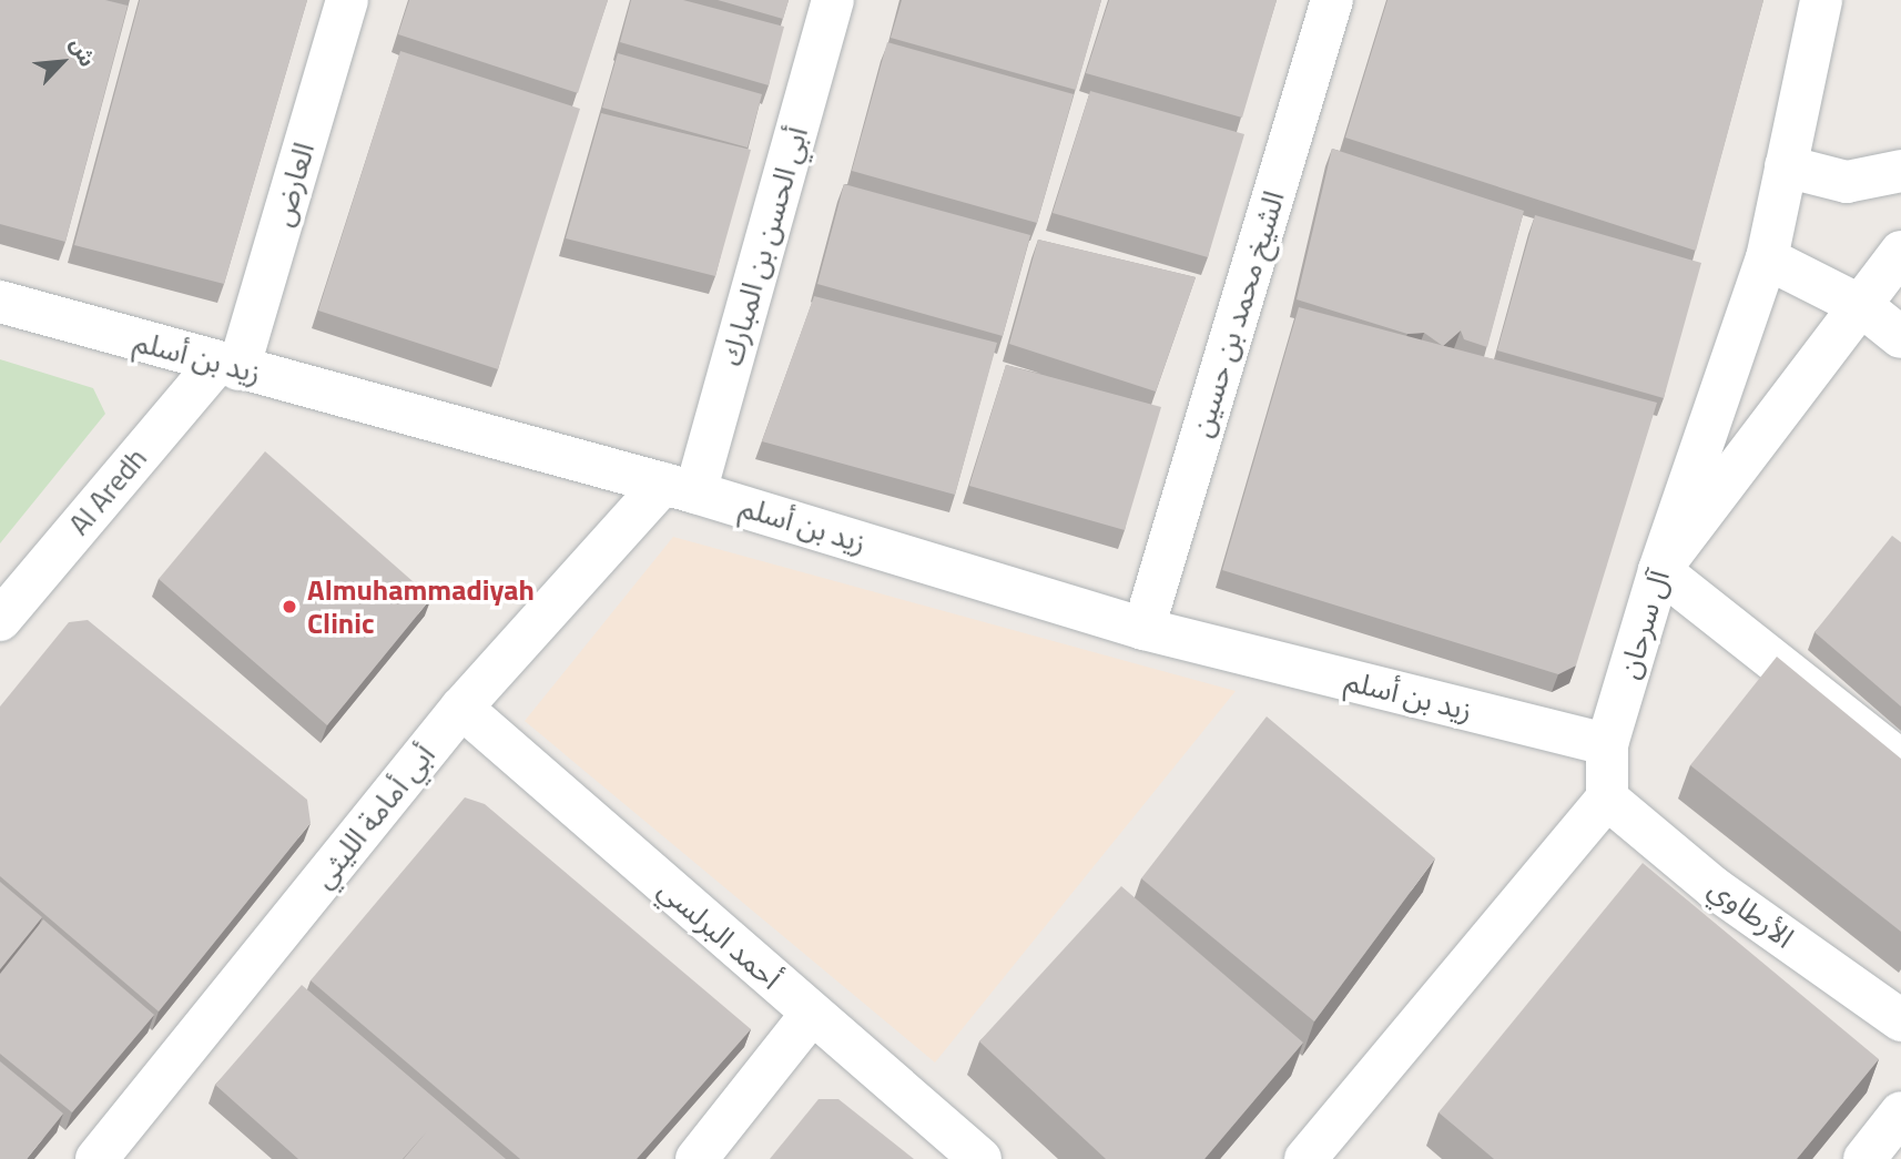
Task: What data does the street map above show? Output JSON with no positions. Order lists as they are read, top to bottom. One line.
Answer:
{"streets":{"street":["العارض","أبي الحسن بن المبارك","الشيخ محمد بن حسين","زيد بن أسلم","Al Aredh","آل سرحان","أبي أمامة الليثي","الأرطاوي","أحمد البرلسي"]},"crossings":[["العارض","زيد بن أسلم"],["العارض","Al Aredh"],["أبي الحسن بن المبارك","زيد بن أسلم"],["أبي الحسن بن المبارك","أبي أمامة الليثي"],["الشيخ محمد بن حسين","زيد بن أسلم"],["زيد بن أسلم","Al Aredh"],["زيد بن أسلم","آل سرحان"],["زيد بن أسلم","أبي أمامة الليثي"],["آل سرحان","الأرطاوي"],["أبي أمامة الليثي","أحمد البرلسي"]],"places":["Almuhammadiyah Clinic"],"north":"top right"}
